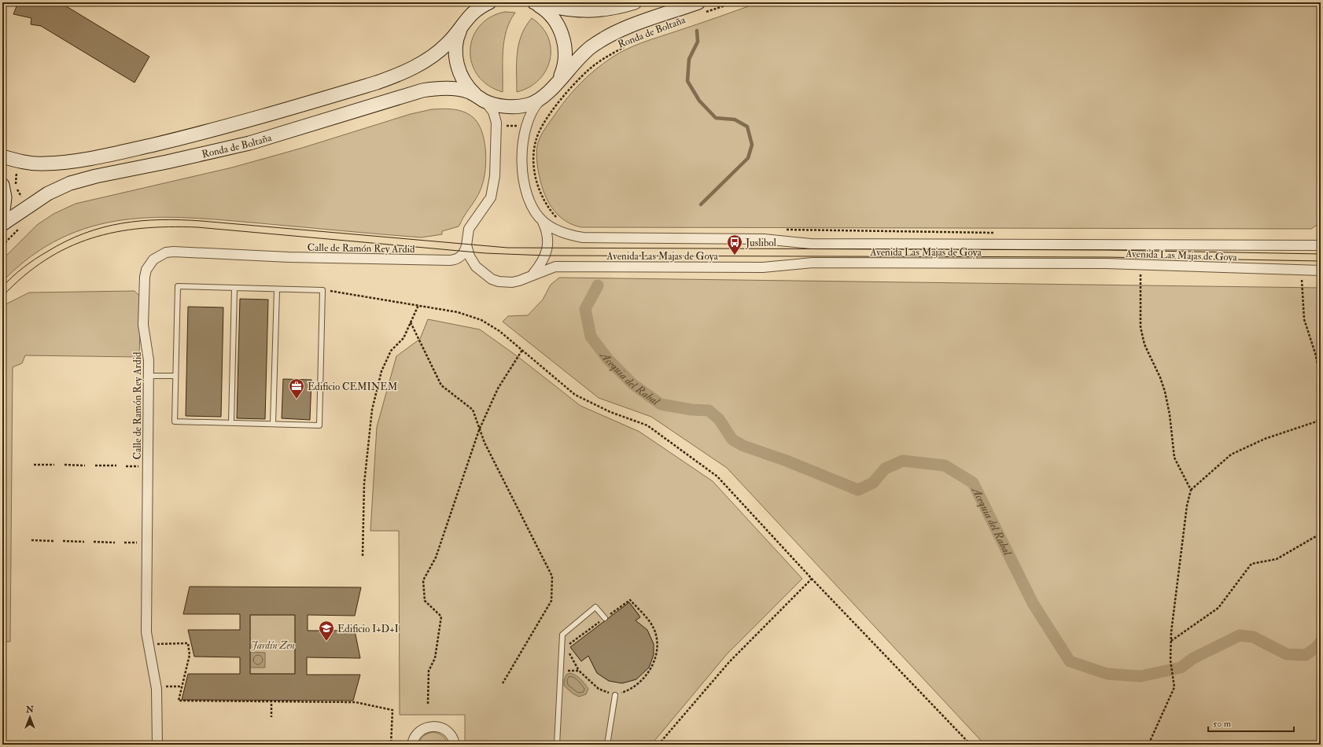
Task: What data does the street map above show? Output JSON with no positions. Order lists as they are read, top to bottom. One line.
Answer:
{"streets":{"main road":["Ronda de Boltaña"],"street":["Calle de Ramón Rey Ardid","Avenida Las Majas de Goya"]},"crossings":[["Ronda de Boltaña","Avenida Las Majas de Goya"],["Calle de Ramón Rey Ardid","Avenida Las Majas de Goya"]],"water":["Acequia del Rabal"],"parks":["Jardín Zen"],"places":{"bus stop":["Juslibol"],"office":["Edificio CEMINEM"],"school or university":["Edificio I+D+I"]},"scale_bar":"50 m","north":"top"}
